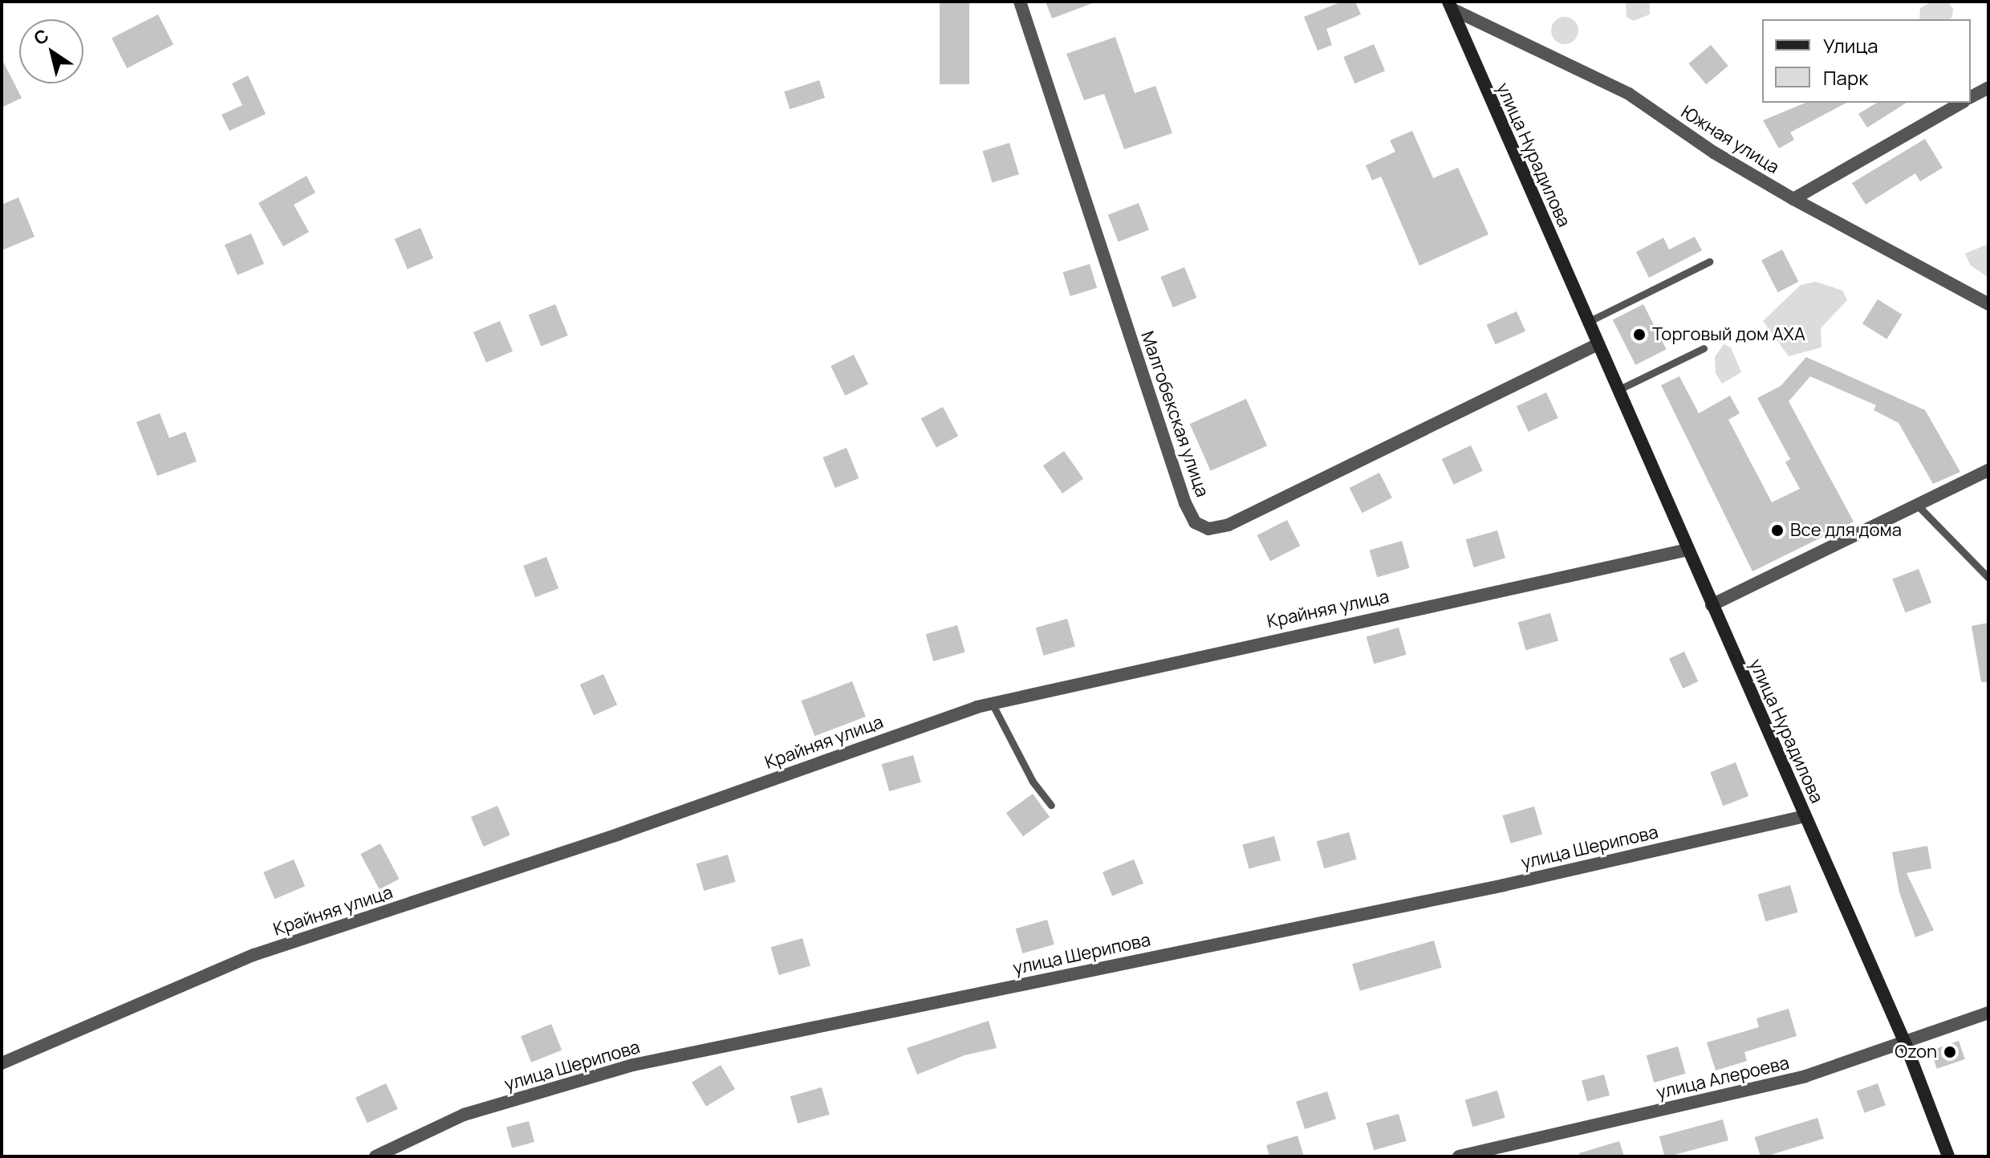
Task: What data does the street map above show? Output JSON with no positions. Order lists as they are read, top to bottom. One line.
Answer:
{"streets":{"street":["Южная улица","улица Нурадилова","Малгобекская улица","Крайняя улица","улица Шерипова","улица Алероева"]},"crossings":[["Южная улица","улица Нурадилова"],["улица Нурадилова","Малгобекская улица"],["улица Нурадилова","Крайняя улица"],["улица Нурадилова","улица Шерипова"],["улица Нурадилова","улица Алероева"]],"places":["Торговый дом АХА","Все для дома","Ozon"],"legend":["Улица","Парк"],"north":"top left"}
